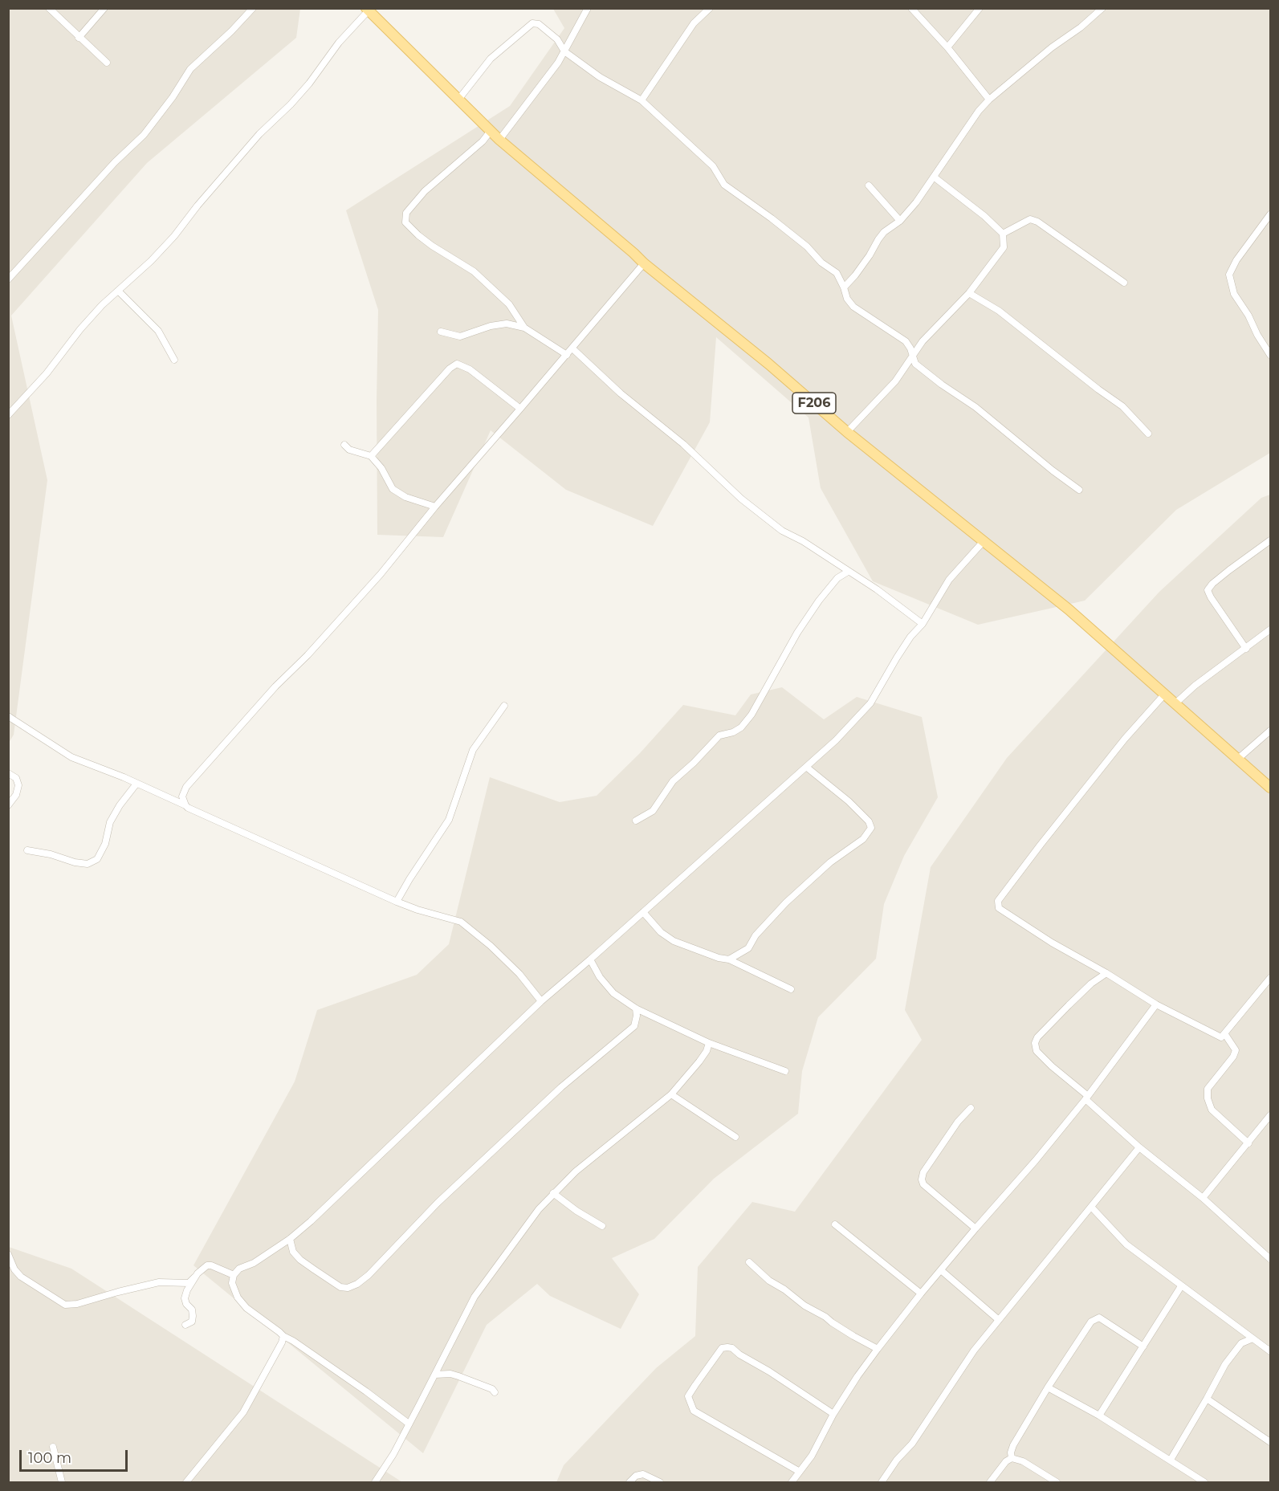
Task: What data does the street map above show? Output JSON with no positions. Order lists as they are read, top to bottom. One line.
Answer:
{"streets":{"main road":["F206"]},"scale_bar":"100 m"}
